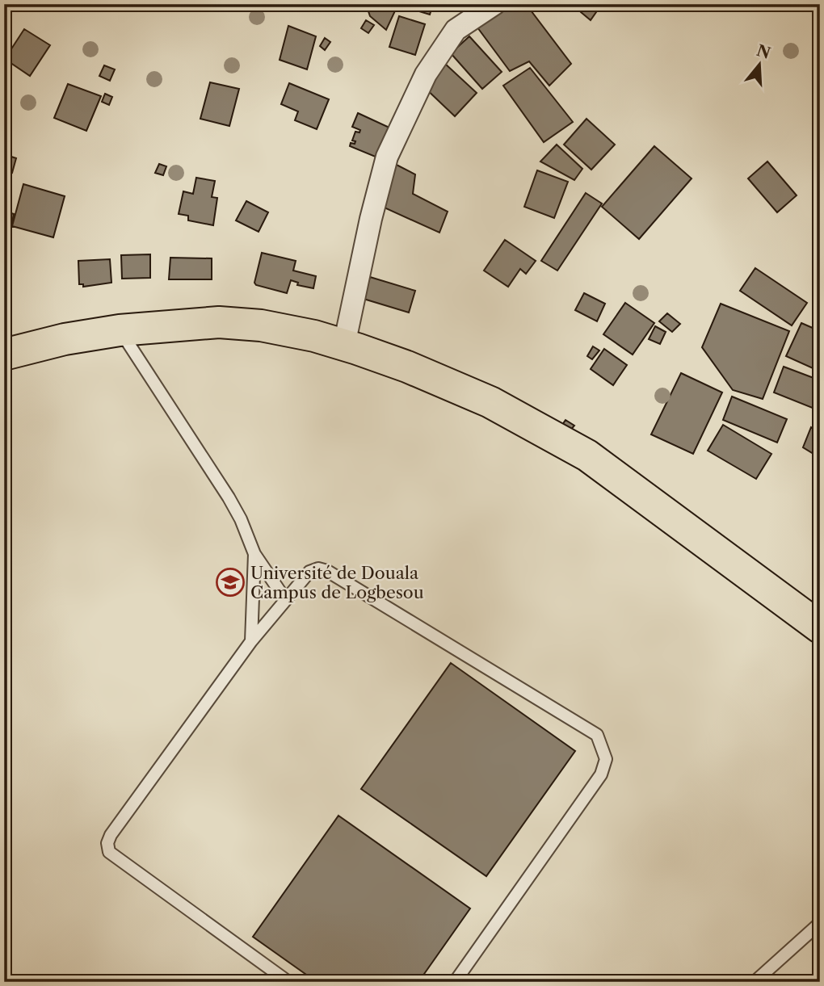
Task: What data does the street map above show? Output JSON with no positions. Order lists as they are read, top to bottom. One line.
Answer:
{"places":{"school or university":["Université de Douala Campus de Logbesou"]},"north":"top"}
